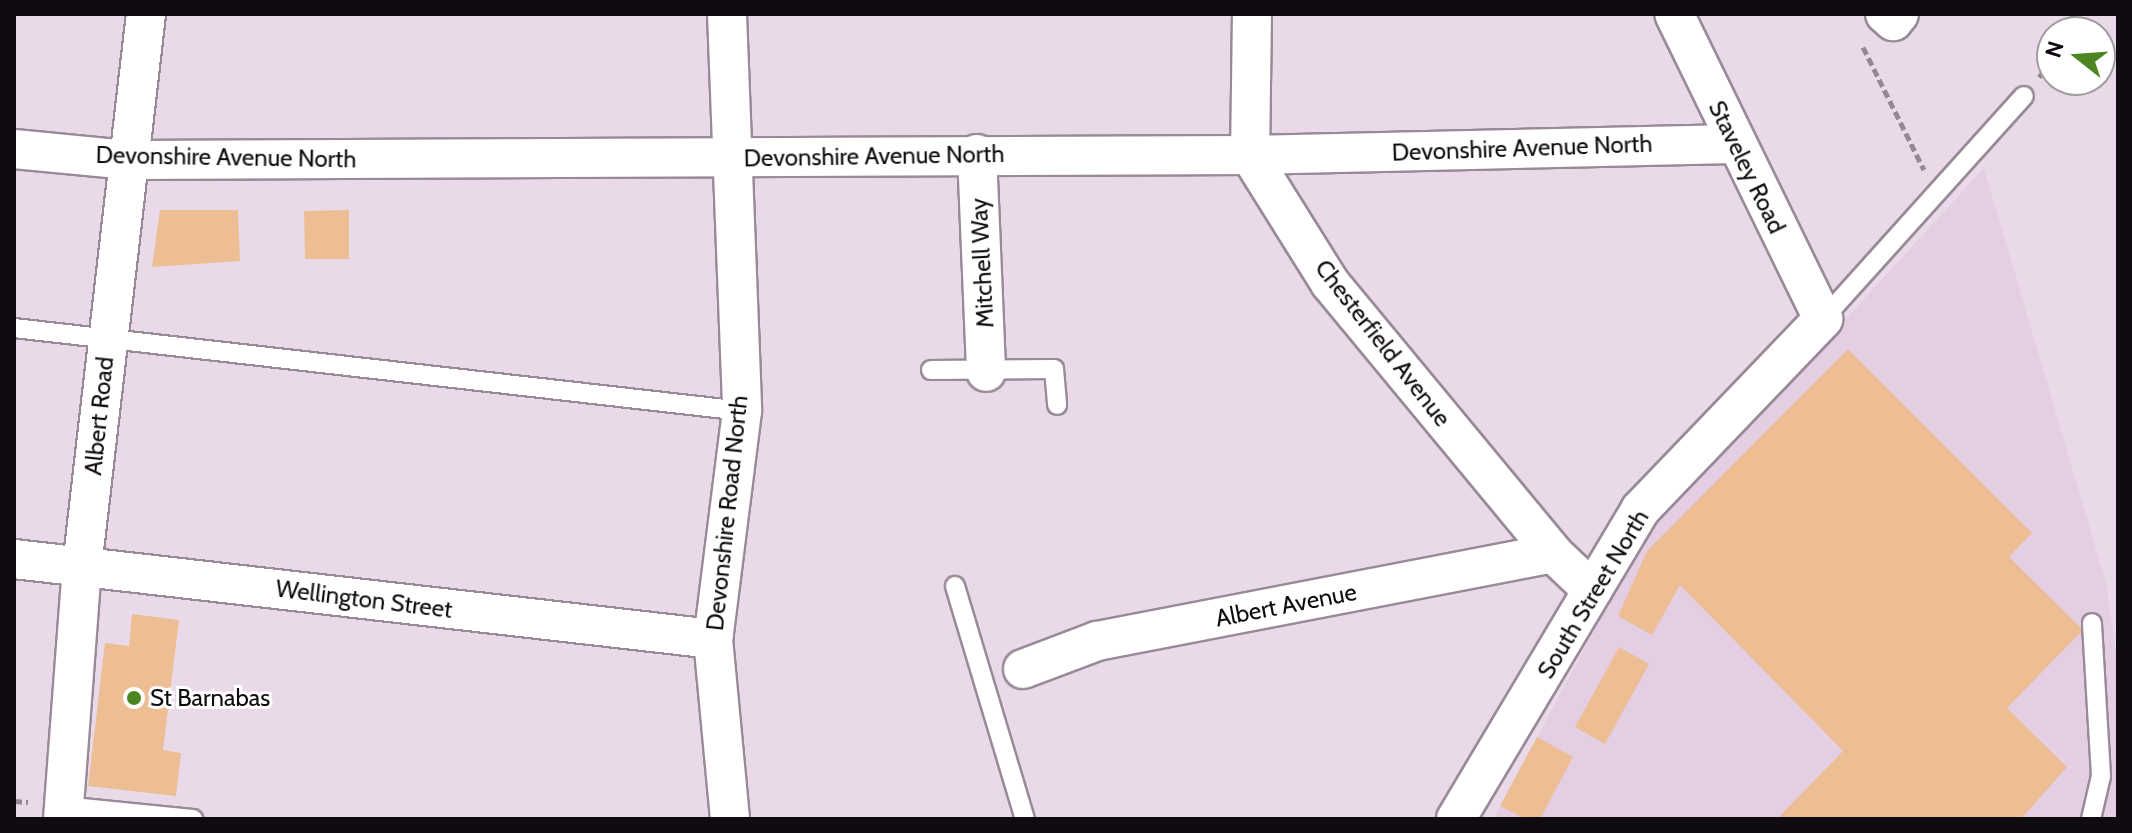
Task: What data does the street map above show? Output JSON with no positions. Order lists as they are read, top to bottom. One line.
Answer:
{"streets":{"street":["Devonshire Avenue North","Staveley Road","Mitchell Way","Chesterfield Avenue","Albert Road","Devonshire Road North","South Street North","Wellington Street","Albert Avenue"]},"crossings":[["Devonshire Avenue North","Staveley Road"],["Devonshire Avenue North","Mitchell Way"],["Devonshire Avenue North","Chesterfield Avenue"],["Devonshire Avenue North","Albert Road"],["Devonshire Avenue North","Devonshire Road North"],["Staveley Road","South Street North"],["Chesterfield Avenue","South Street North"],["Chesterfield Avenue","Albert Avenue"],["Albert Road","Wellington Street"],["Devonshire Road North","Wellington Street"]],"places":["St Barnabas"],"north":"left"}
